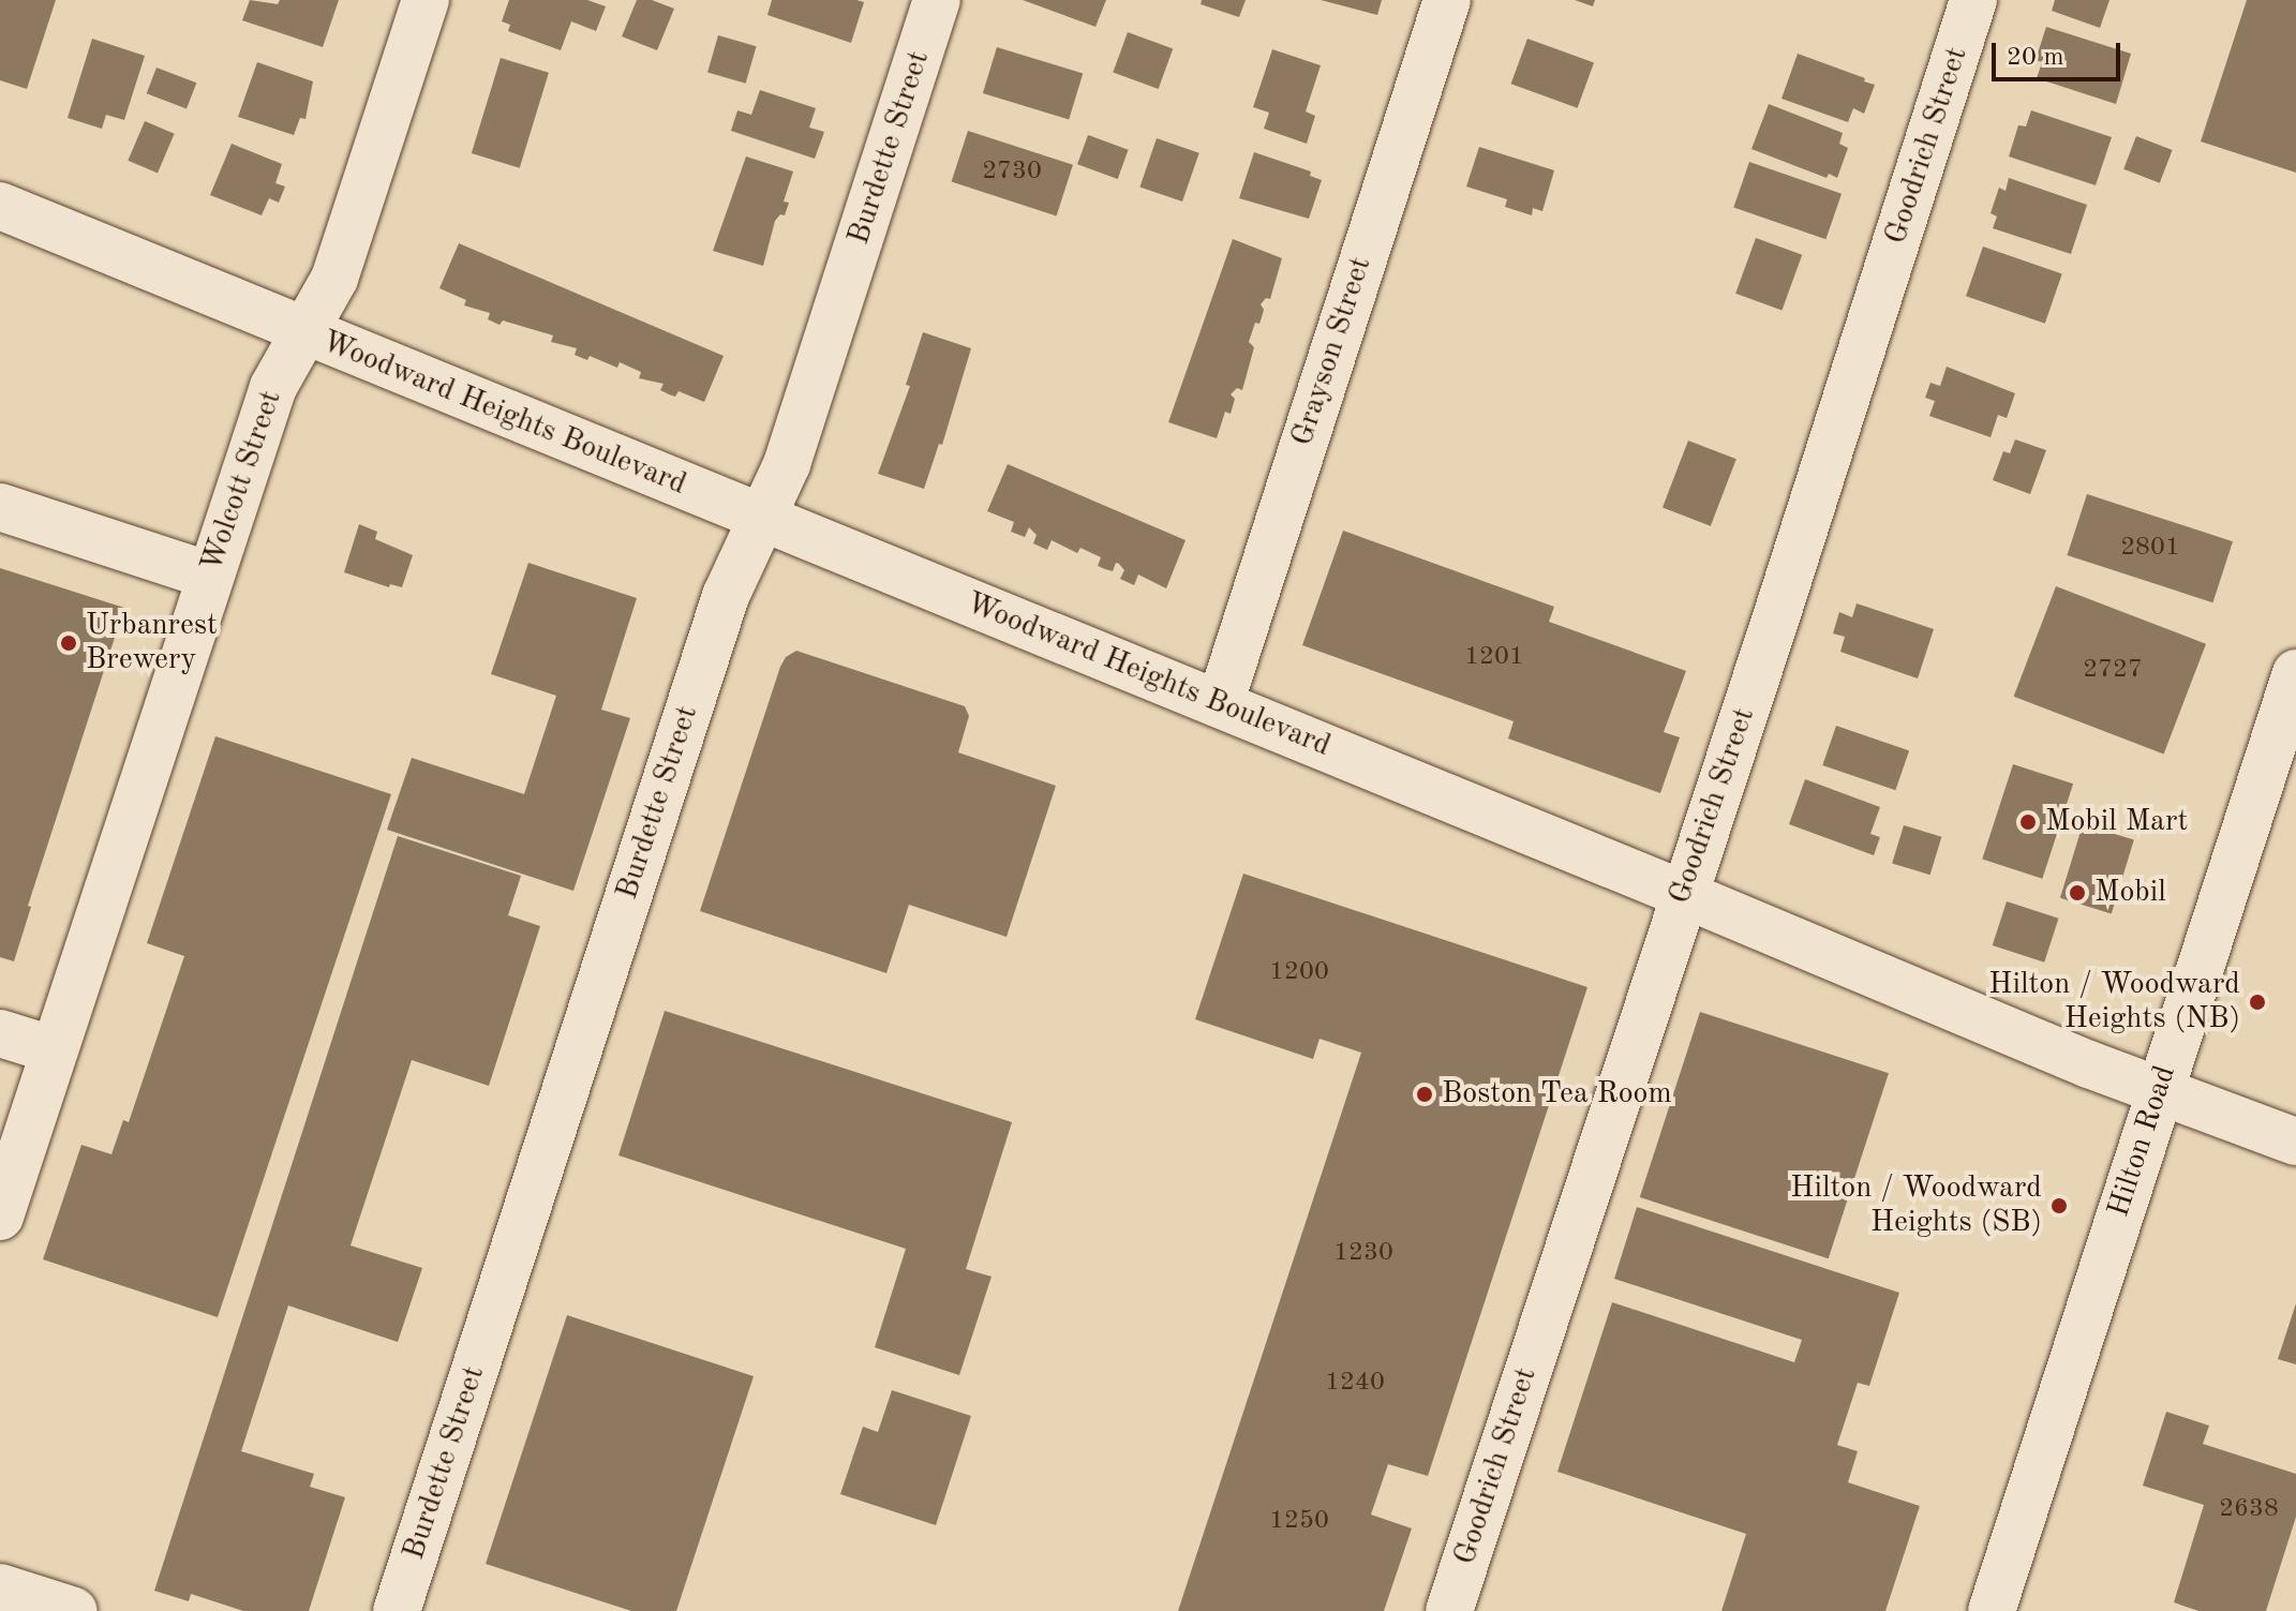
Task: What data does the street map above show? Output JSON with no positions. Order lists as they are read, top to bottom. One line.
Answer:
{"streets":{"street":["Goodrich Street","Burdette Street","Grayson Street","Woodward Heights Boulevard","Wolcott Street","Hilton Road"]},"crossings":[["Goodrich Street","Woodward Heights Boulevard"],["Burdette Street","Woodward Heights Boulevard"],["Grayson Street","Woodward Heights Boulevard"],["Woodward Heights Boulevard","Wolcott Street"],["Woodward Heights Boulevard","Hilton Road"]],"places":["Urbanrest Brewery","Mobil Mart","Mobil","Hilton / Woodward Heights (NB)","Boston Tea Room","Hilton / Woodward Heights (SB)"],"house_numbers":["2730","2801","1201","2727","1200","1230","1240","2638","1250"],"scale_bar":"20 m"}
